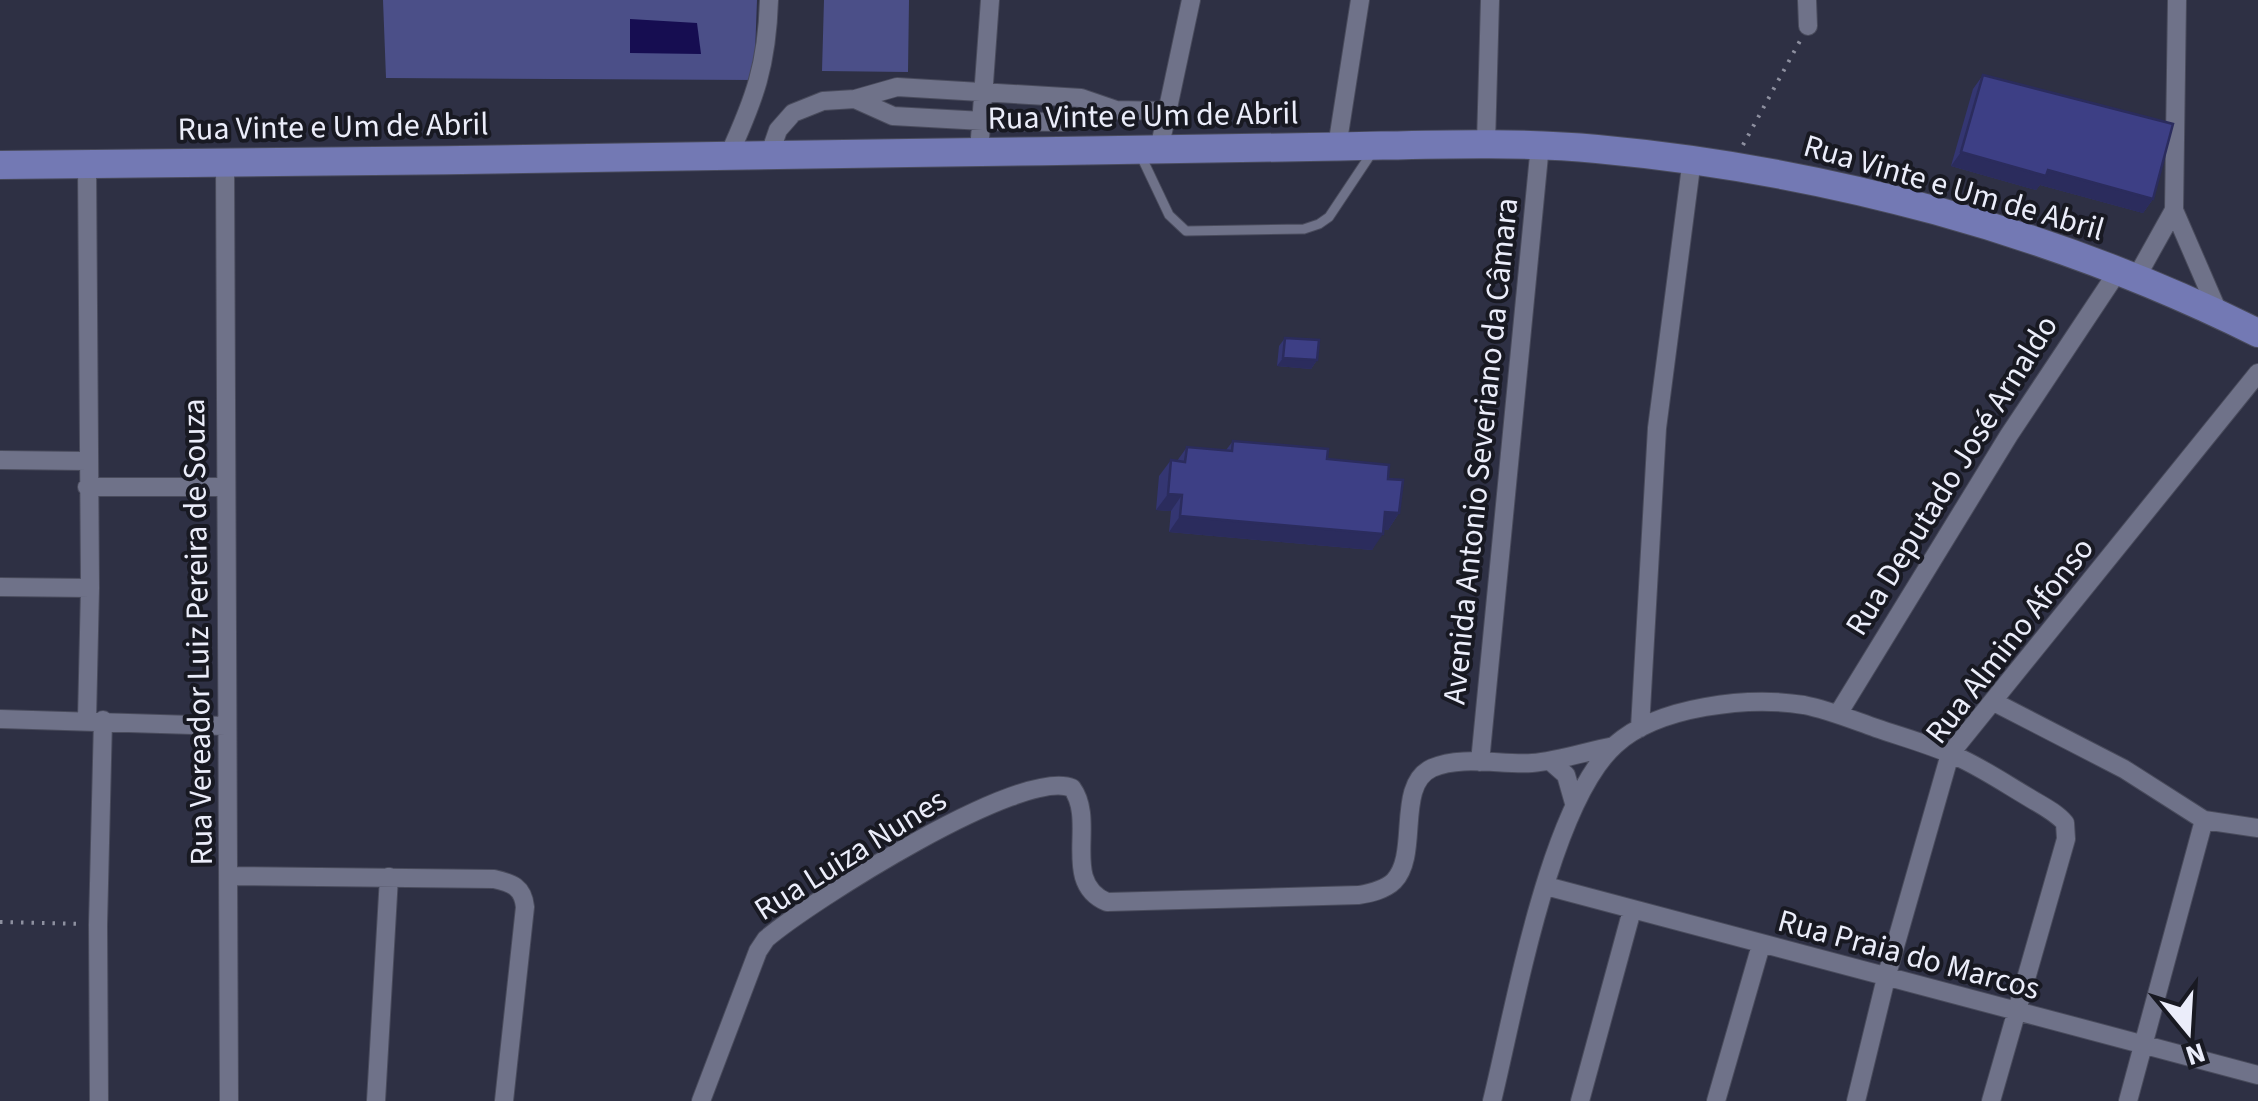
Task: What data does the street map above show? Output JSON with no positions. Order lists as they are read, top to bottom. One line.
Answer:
{"streets":{"main road":["Rua Vinte e Um de Abril"],"street":["Avenida Antonio Severiano da Câmara","Rua Deputado José Arnaldo","Rua Vereador Luiz Pereira de Souza","Rua Almino Afonso","Rua Luiza Nunes","Rua Praia do Marcos"]},"crossings":[["Rua Vinte e Um de Abril","Avenida Antonio Severiano da Câmara"],["Rua Vinte e Um de Abril","Rua Deputado José Arnaldo"],["Rua Vinte e Um de Abril","Rua Vereador Luiz Pereira de Souza"],["Avenida Antonio Severiano da Câmara","Rua Luiza Nunes"],["Rua Almino Afonso","Rua Praia do Marcos"]],"north":"bottom"}
